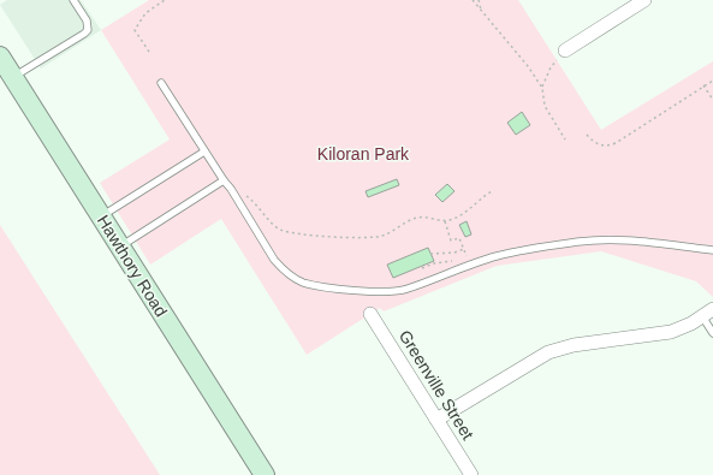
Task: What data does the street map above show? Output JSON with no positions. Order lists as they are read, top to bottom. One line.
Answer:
{"streets":{"main road":["Hawthory Road"],"street":["Greenville Street"]},"parks":["Kiloran Park"]}
